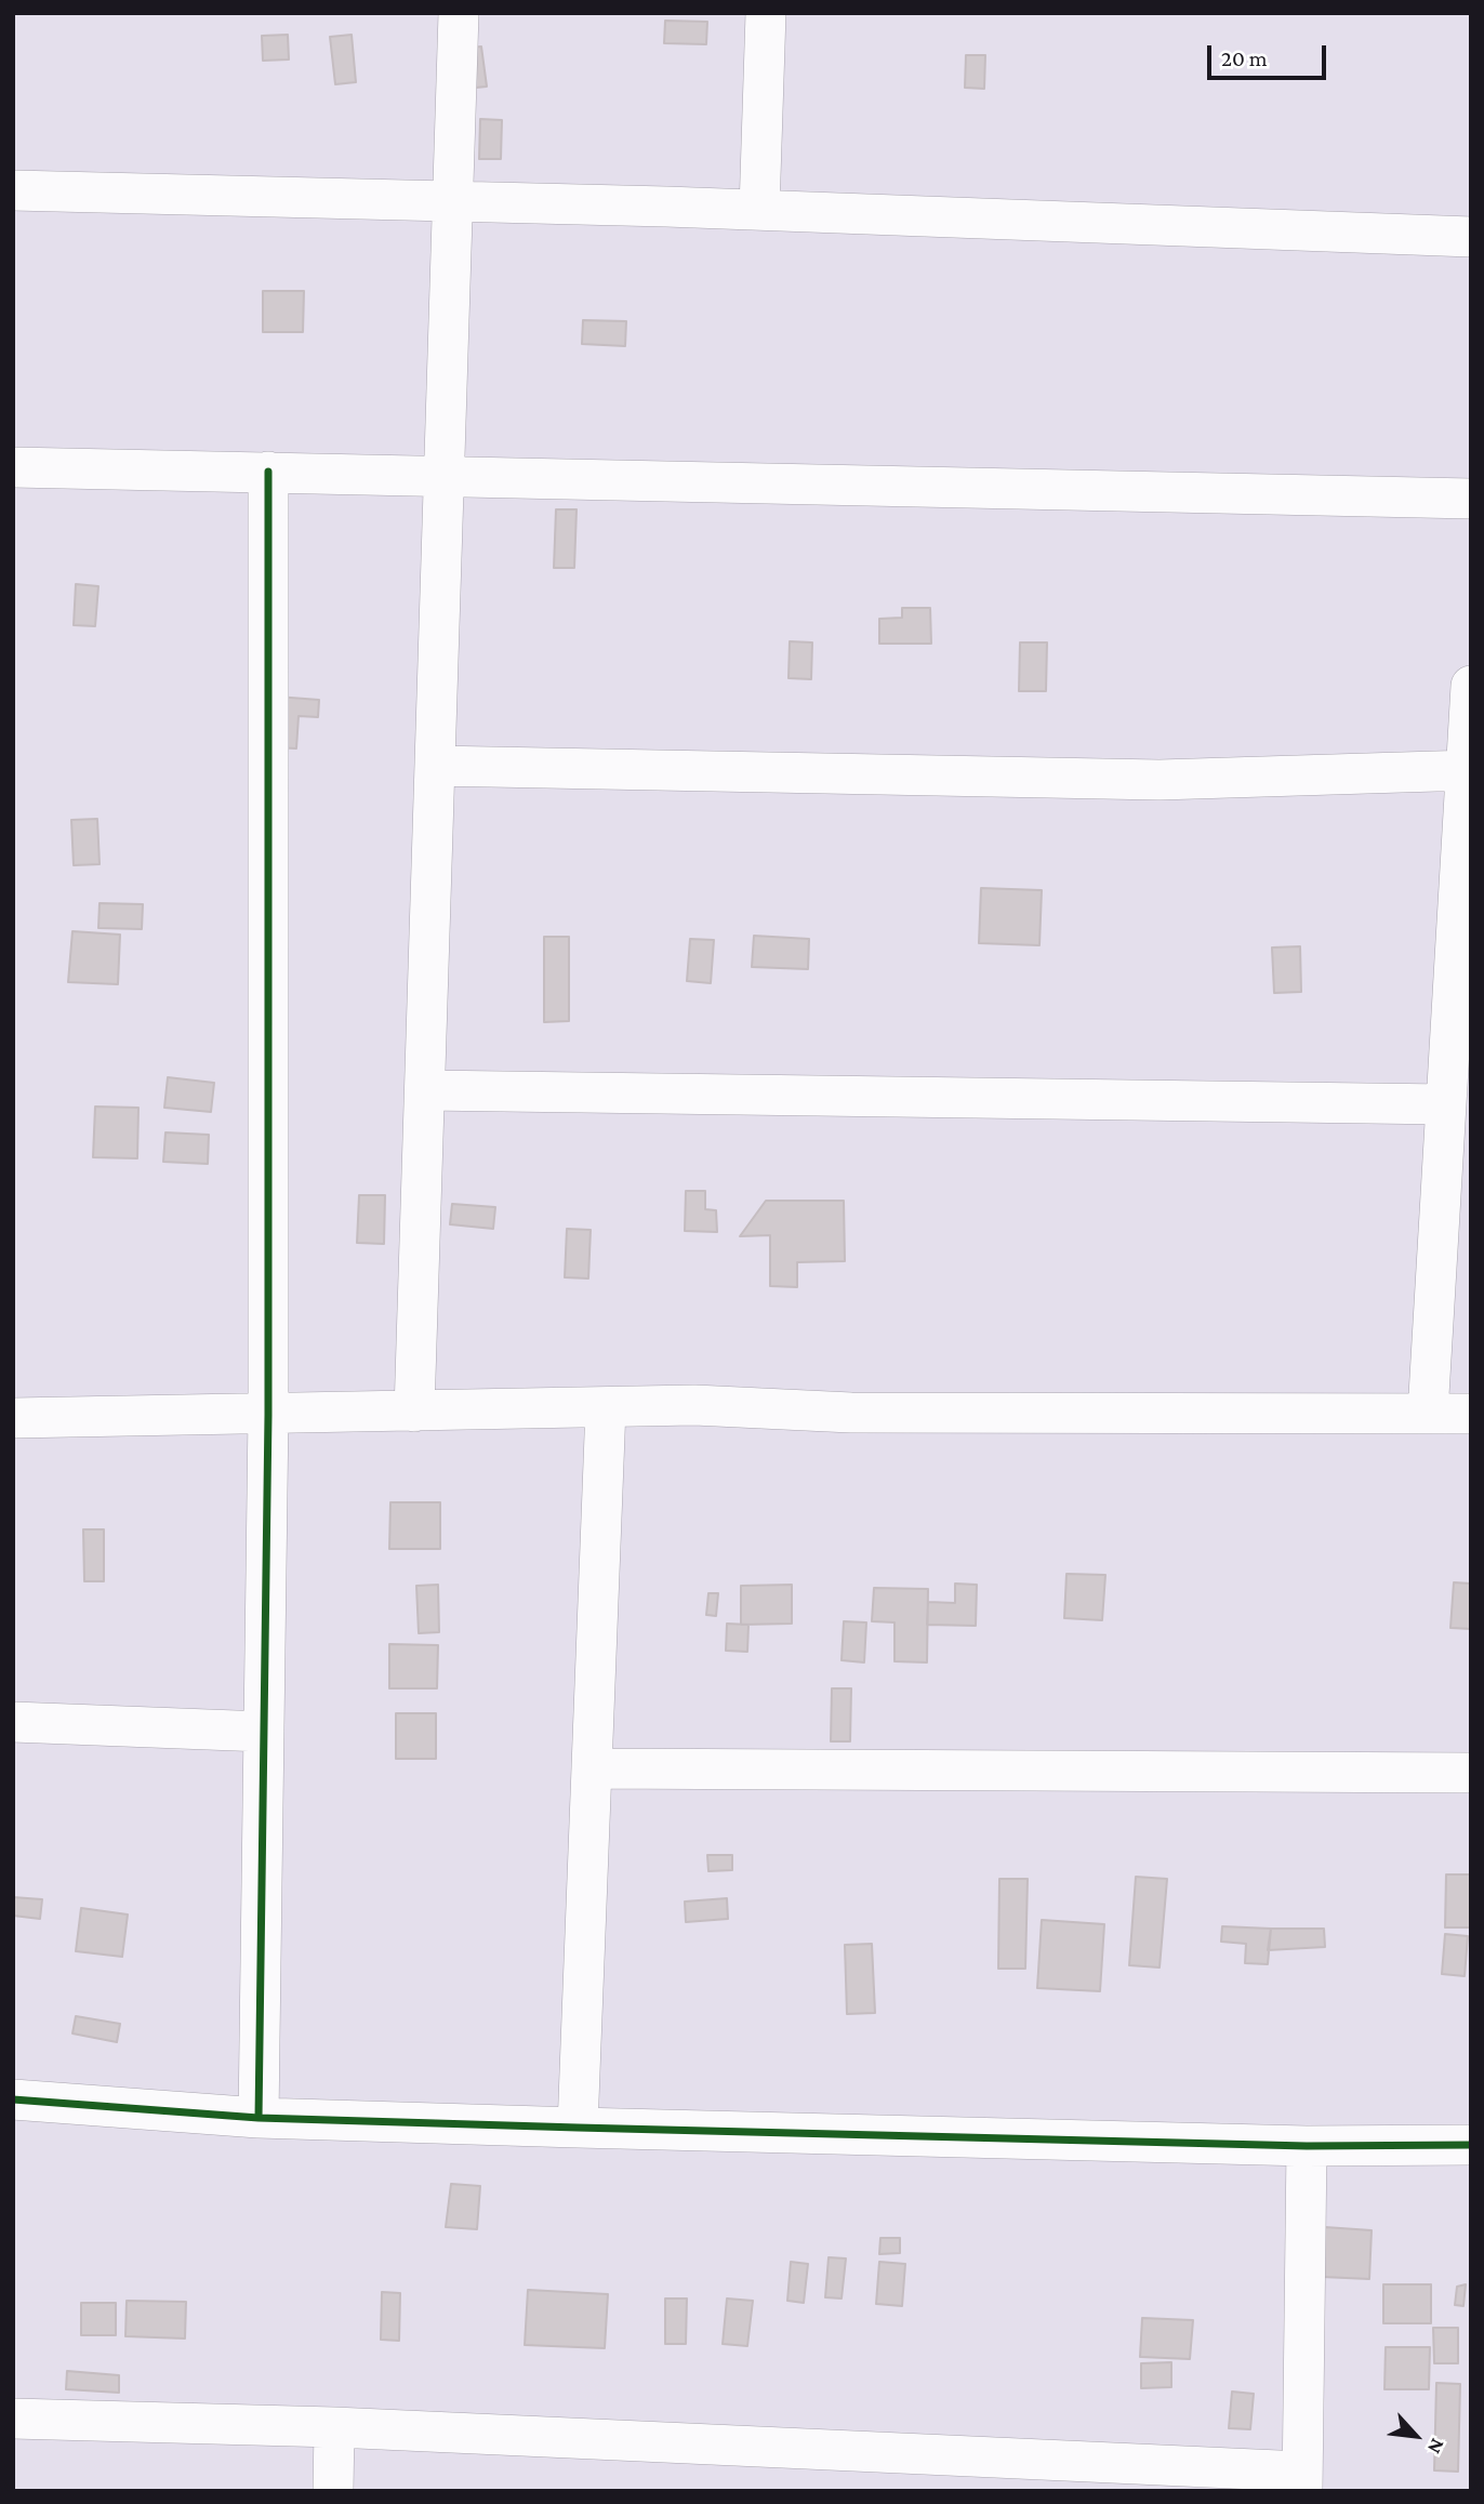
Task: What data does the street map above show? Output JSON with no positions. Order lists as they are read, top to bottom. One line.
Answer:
{"scale_bar":"20 m","north":"bottom right"}
